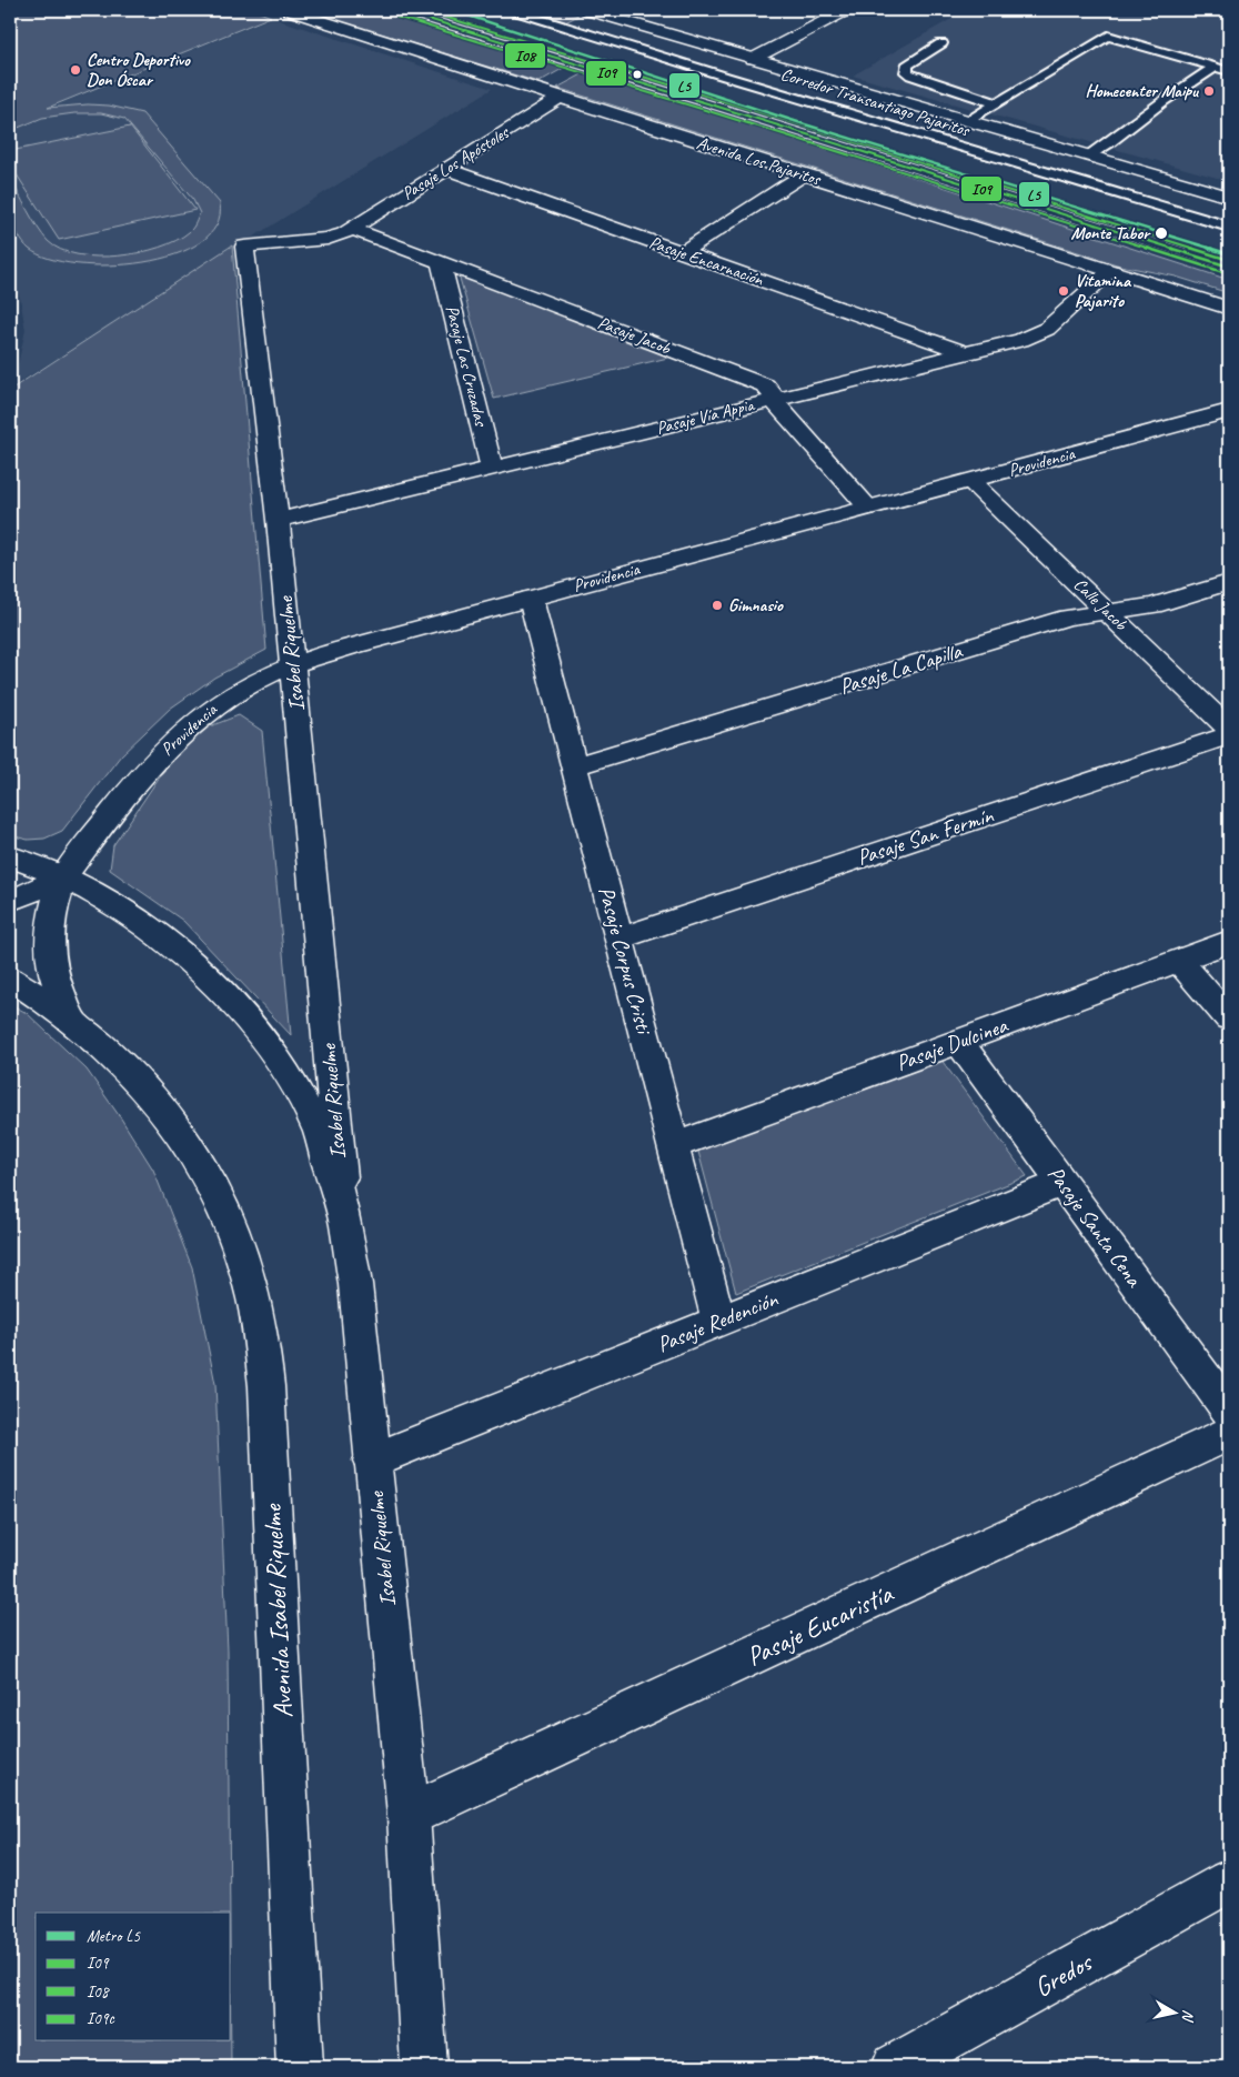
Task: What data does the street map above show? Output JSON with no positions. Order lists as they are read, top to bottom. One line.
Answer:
{"streets":{"street":["Avenida Los Pajaritos","Pasaje Los Apóstoles","Pasaje Encarnación","Pasaje Jacob","Pasaje Las Cruzadas","Pasaje Vía Appia","Providencia","Calle Jacob","Isabel Riquelme","Pasaje La Capilla","Pasaje San Fermín","Pasaje Corpus Cristi","Pasaje Dulcinea","Pasaje Santa Cena","Pasaje Redención","Avenida Isabel Riquelme","Pasaje Eucaristía","Gredos"],"lane":["Corredor Transantiago Pajaritos"]},"crossings":[["Avenida Los Pajaritos","Pasaje Los Apóstoles"],["Avenida Los Pajaritos","Pasaje Vía Appia"],["Pasaje Los Apóstoles","Pasaje Encarnación"],["Pasaje Los Apóstoles","Pasaje Jacob"],["Pasaje Los Apóstoles","Isabel Riquelme"],["Pasaje Encarnación","Pasaje Vía Appia"],["Pasaje Jacob","Pasaje Las Cruzadas"],["Pasaje Jacob","Pasaje Vía Appia"],["Pasaje Jacob","Providencia"],["Pasaje Jacob","Isabel Riquelme"],["Pasaje Las Cruzadas","Pasaje Vía Appia"],["Pasaje Vía Appia","Isabel Riquelme"],["Providencia","Calle Jacob"],["Providencia","Isabel Riquelme"],["Providencia","Pasaje Corpus Cristi"],["Calle Jacob","Pasaje La Capilla"],["Isabel Riquelme","Pasaje Redención"],["Isabel Riquelme","Pasaje Eucaristía"],["Pasaje La Capilla","Pasaje Corpus Cristi"],["Pasaje San Fermín","Pasaje Corpus Cristi"],["Pasaje Corpus Cristi","Pasaje Dulcinea"],["Pasaje Corpus Cristi","Pasaje Redención"],["Pasaje Dulcinea","Pasaje Santa Cena"],["Pasaje Santa Cena","Pasaje Redención"]],"places":["Centro Deportivo Don Óscar","Homecenter Maipu","Monte Tabor","Vitamina Pajarito","Gimnasio"],"lines":["metro line L5","transit line I09","transit line I09c","transit line I08"],"legend":["Metro L5","I09","I08","I09c"],"north":"right"}
